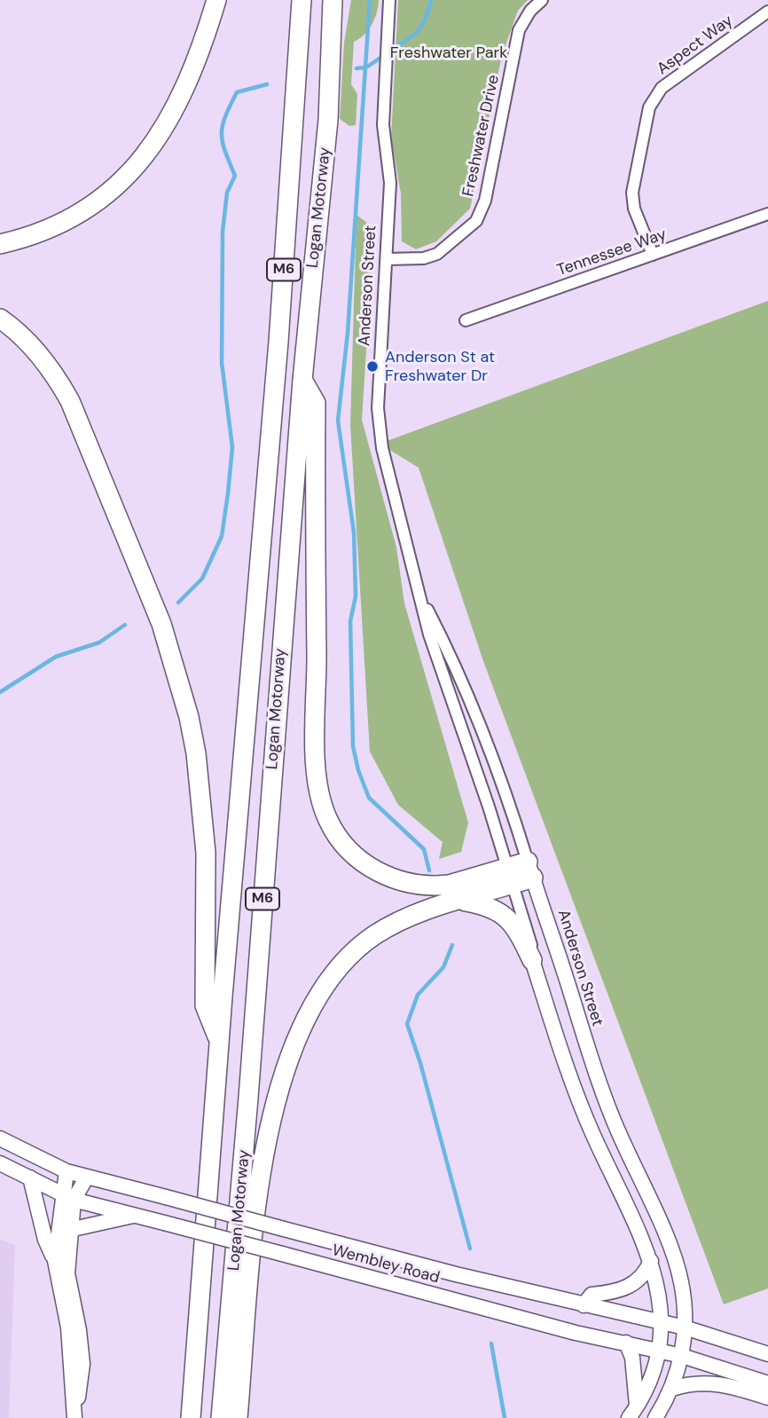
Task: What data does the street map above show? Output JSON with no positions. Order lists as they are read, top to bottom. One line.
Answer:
{"streets":{"highway":["Logan Motorway","M6"],"main road":["Anderson Street","Wembley Road"],"street":["Aspect Way","Freshwater Drive","Tennessee Way"]},"crossings":[["Aspect Way","Tennessee Way"],["Freshwater Drive","Anderson Street"],["Anderson Street","Wembley Road"]],"parks":["Freshwater Park"],"places":["Anderson St at Freshwater Dr"]}
